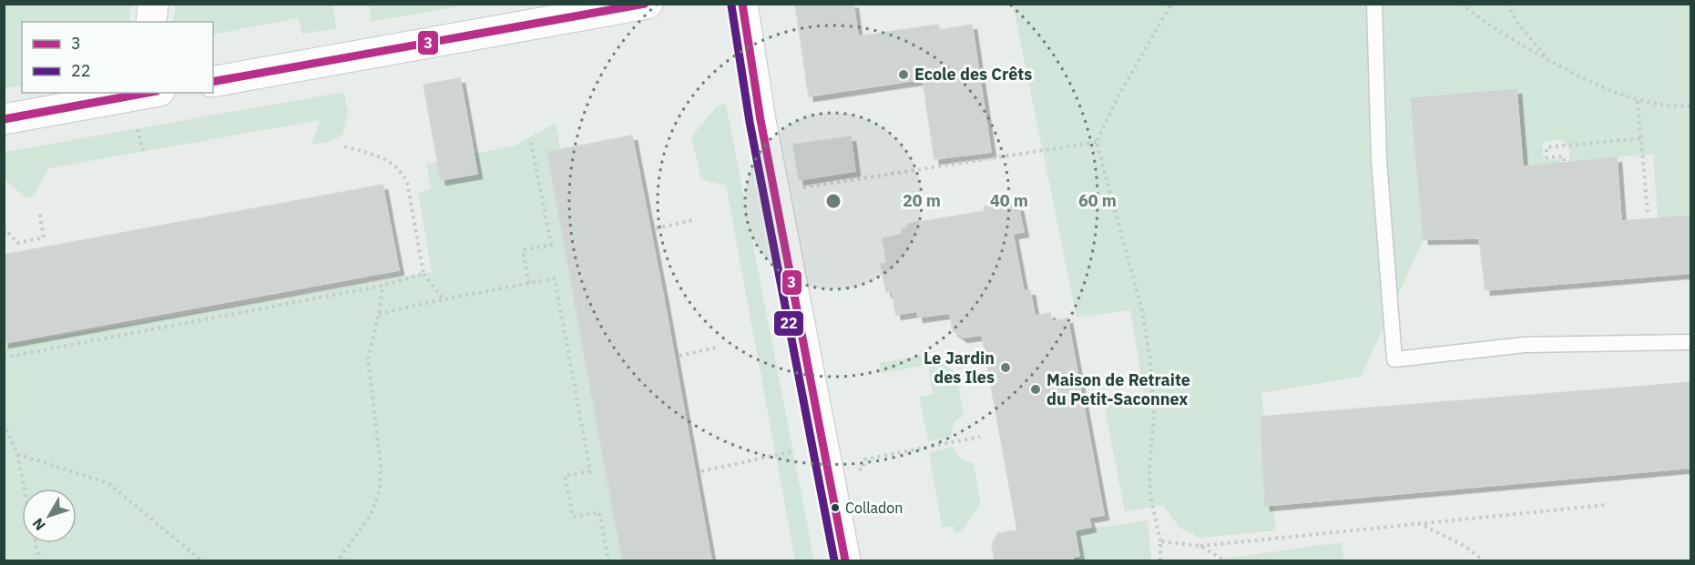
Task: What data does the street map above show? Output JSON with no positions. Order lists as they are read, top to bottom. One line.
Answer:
{"places":["Ecole des Crêts","Le Jardin des Iles","Maison de Retraite du Petit-Saconnex","Colladon"],"lines":["transit line 3","transit line 22"],"legend":["3","22"],"north":"bottom left","rings":["20 m","40 m","60 m"]}
